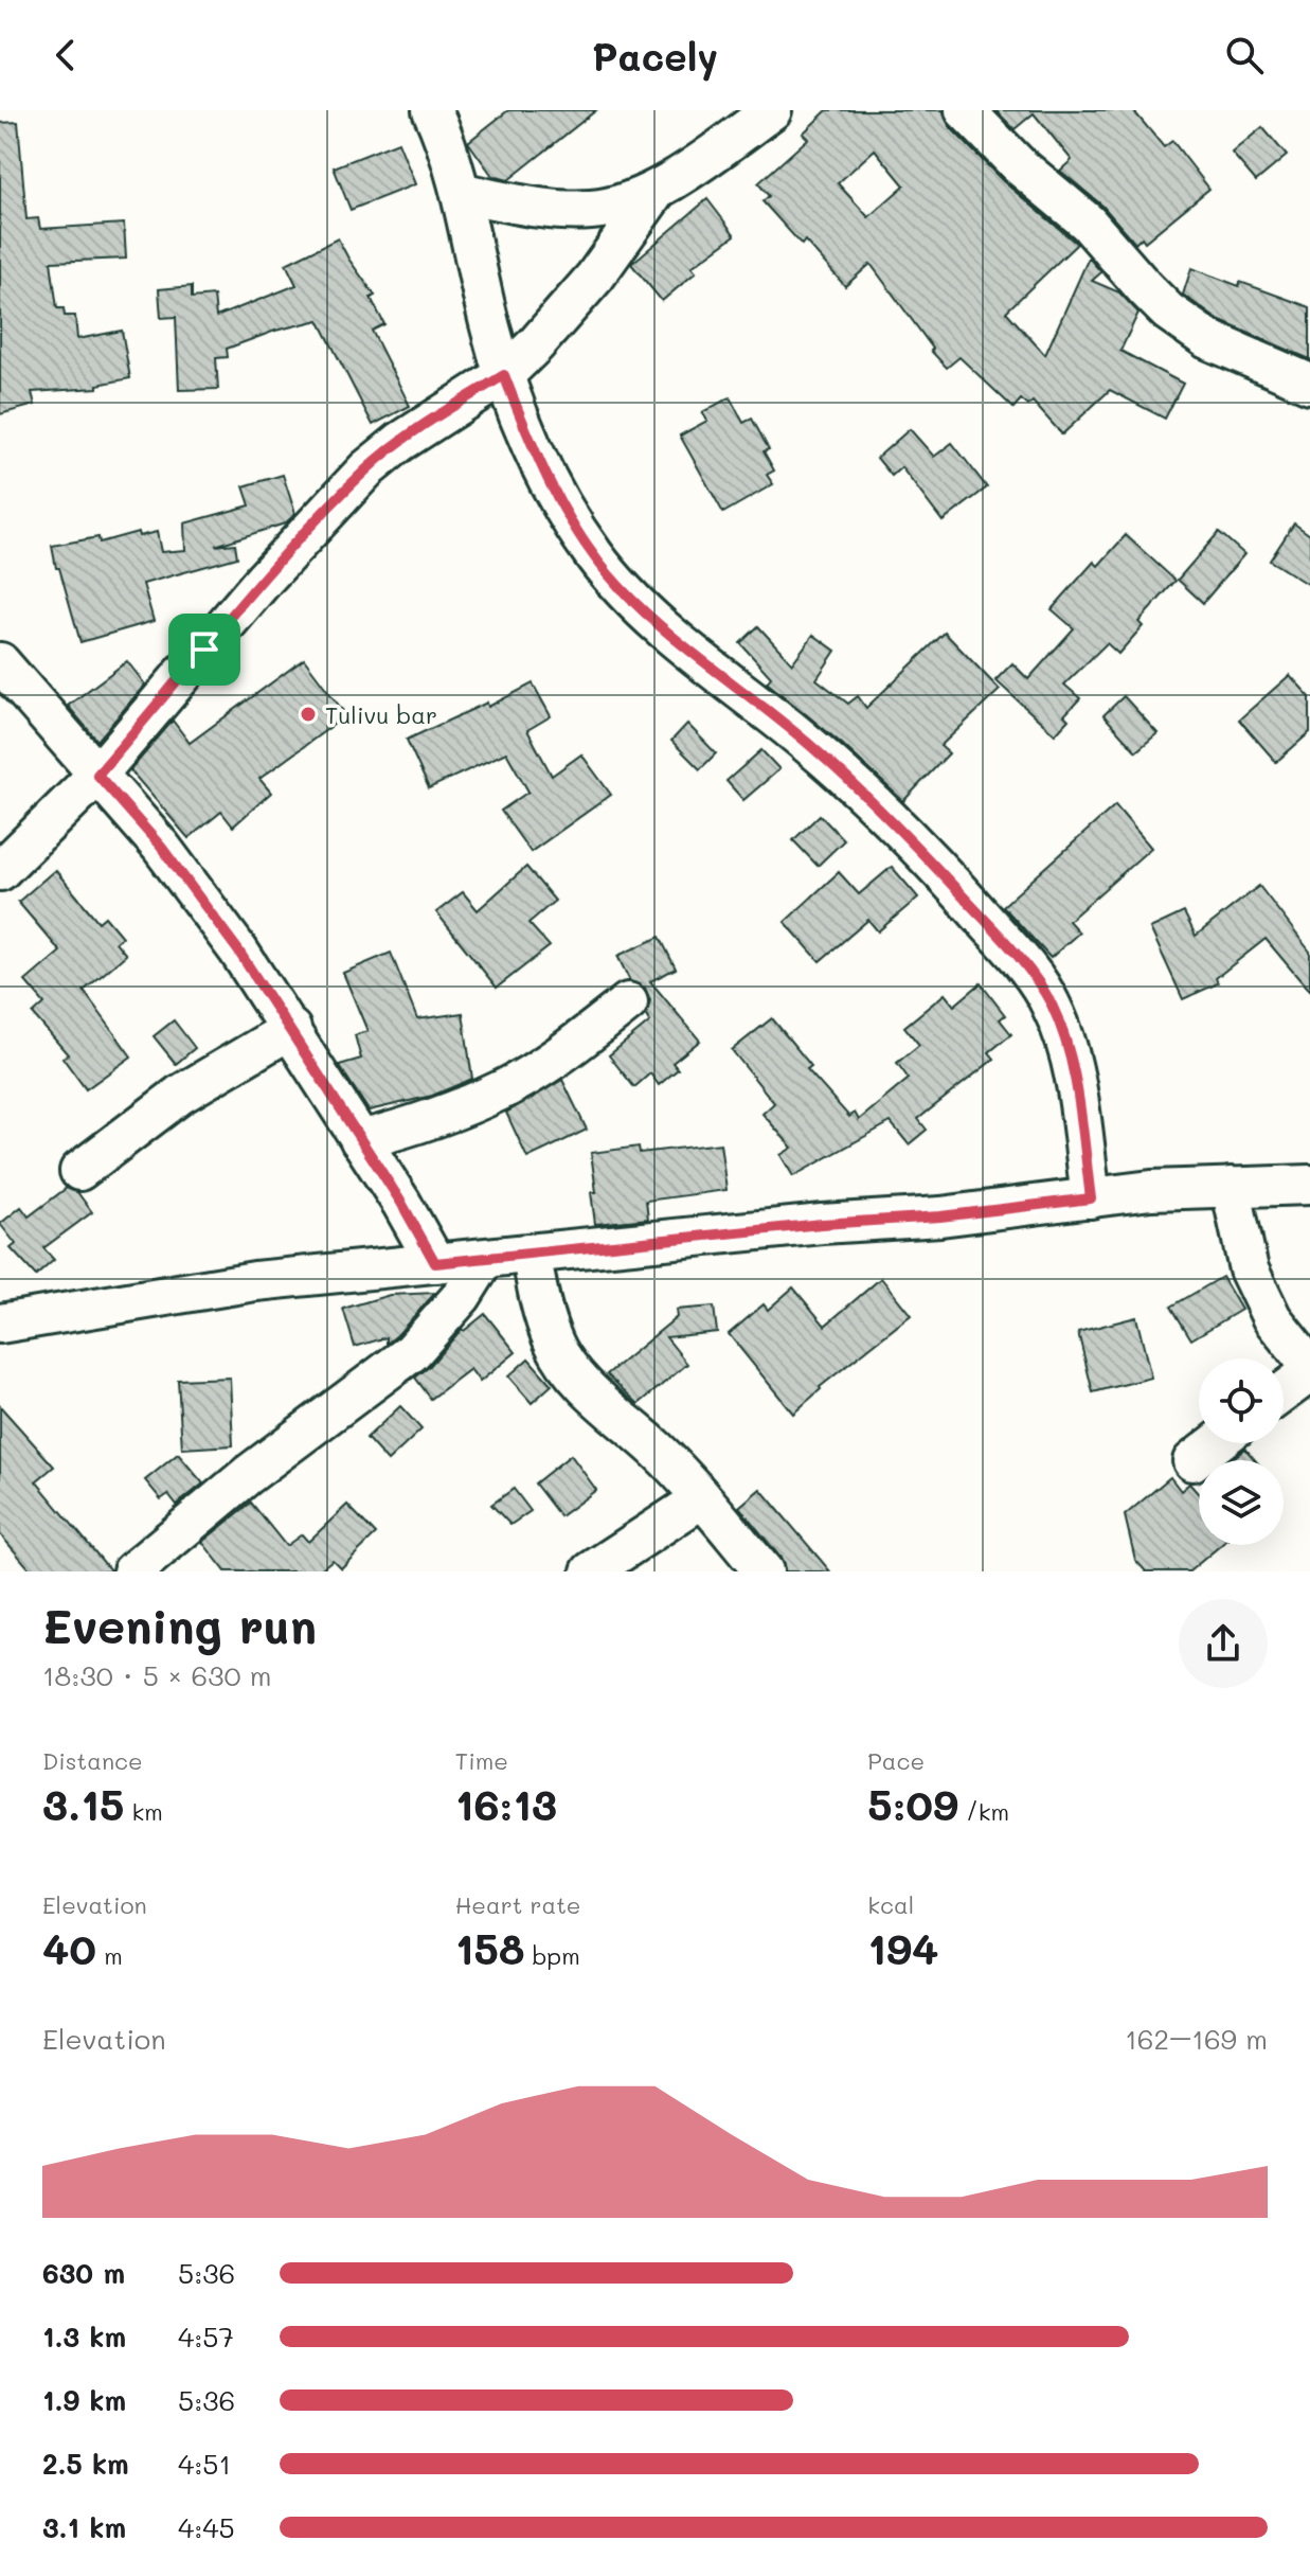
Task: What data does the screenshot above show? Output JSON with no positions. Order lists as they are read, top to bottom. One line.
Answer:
{"places":["Tulivu bar"],"page":{"header":"Pacely","heading":["Evening run","18:30 · 5 × 630 m"],"stats":[["Distance","3.15 km"],["Time","16:13"],["Pace","5:09 /km"],["Elevation","40 m"],["Heart rate","158 bpm"],["kcal","194"]],"chart":["Elevation","162–169 m"],"list":[{"name":"630 m","note":"5:36"},{"name":"1.3 km","note":"4:57"},{"name":"1.9 km","note":"5:36"},{"name":"2.5 km","note":"4:51"},{"name":"3.1 km","note":"4:45"}]}}
